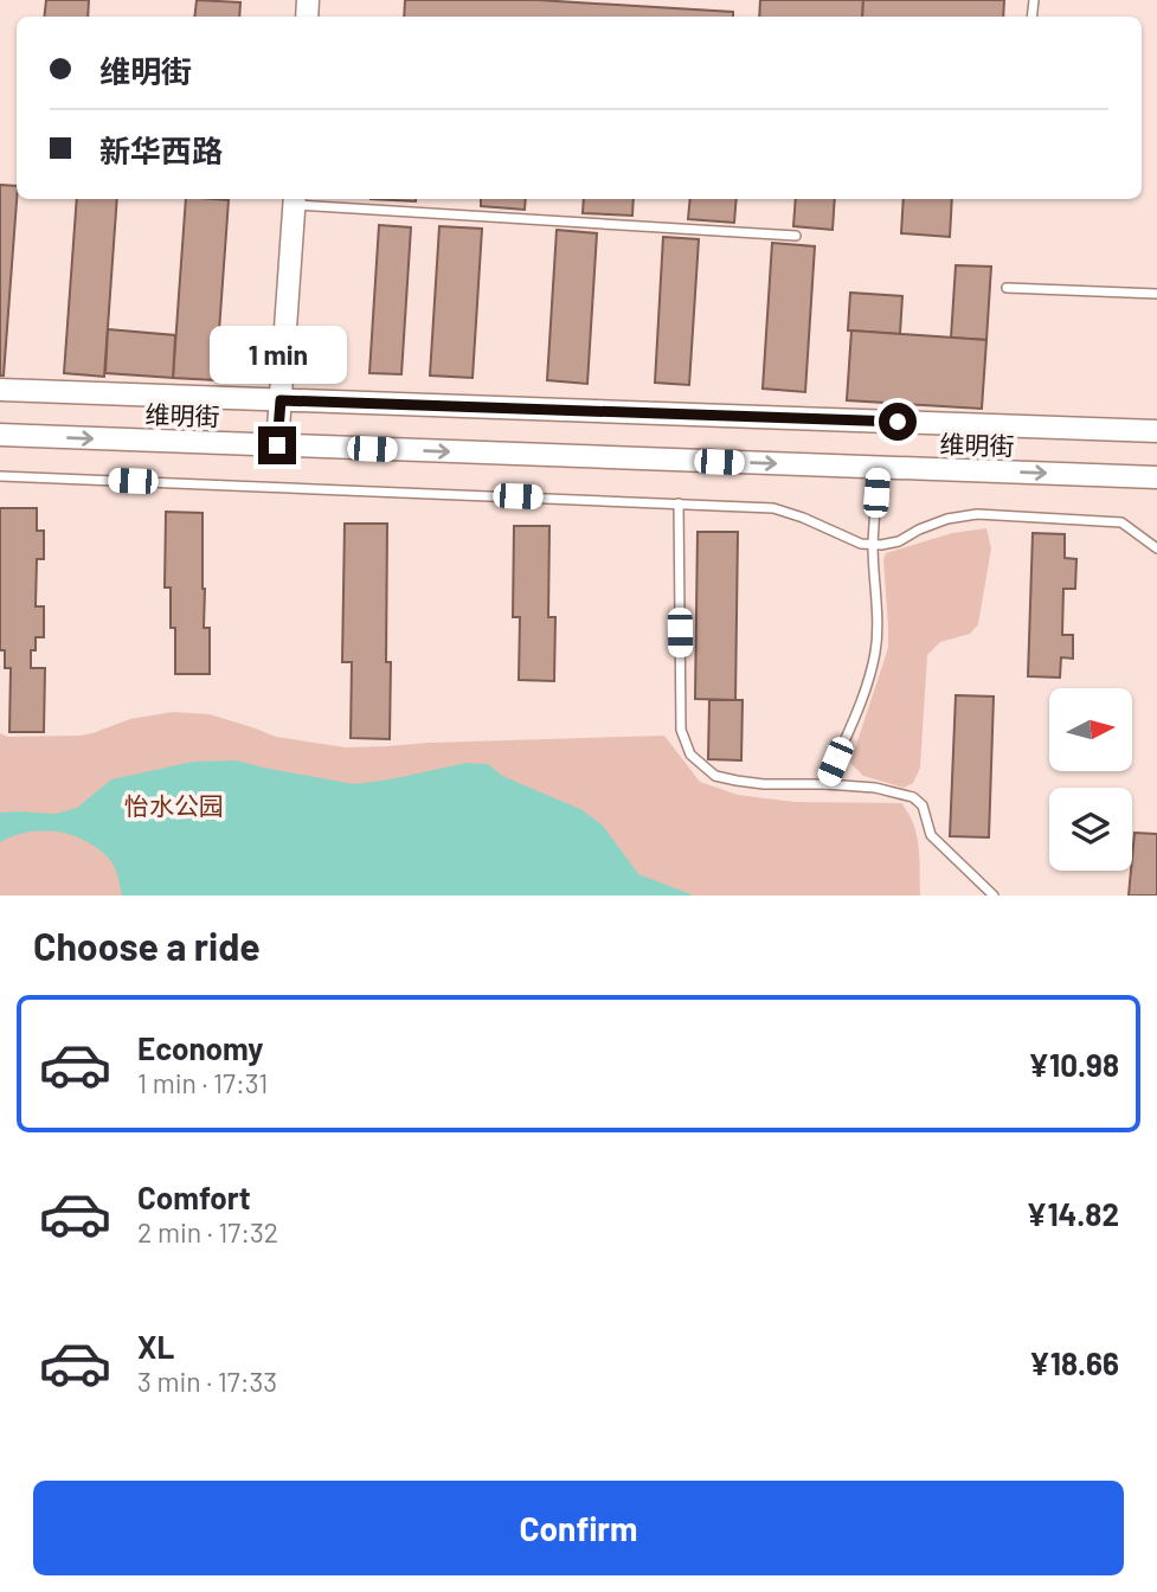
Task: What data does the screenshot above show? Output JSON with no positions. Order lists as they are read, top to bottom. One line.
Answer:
{"streets":{"street":["维明街"]},"parks":["怡水公园"],"north":"right","page":{"banner":["维明街","新华西路"],"bubble":"1 min","heading":"Choose a ride","list":[{"name":"Economy","note":"1 min · 17:31","value":"¥10.98"},{"name":"Comfort","note":"2 min · 17:32","value":"¥14.82"},{"name":"XL","note":"3 min · 17:33","value":"¥18.66"}],"buttons":"Confirm"}}
